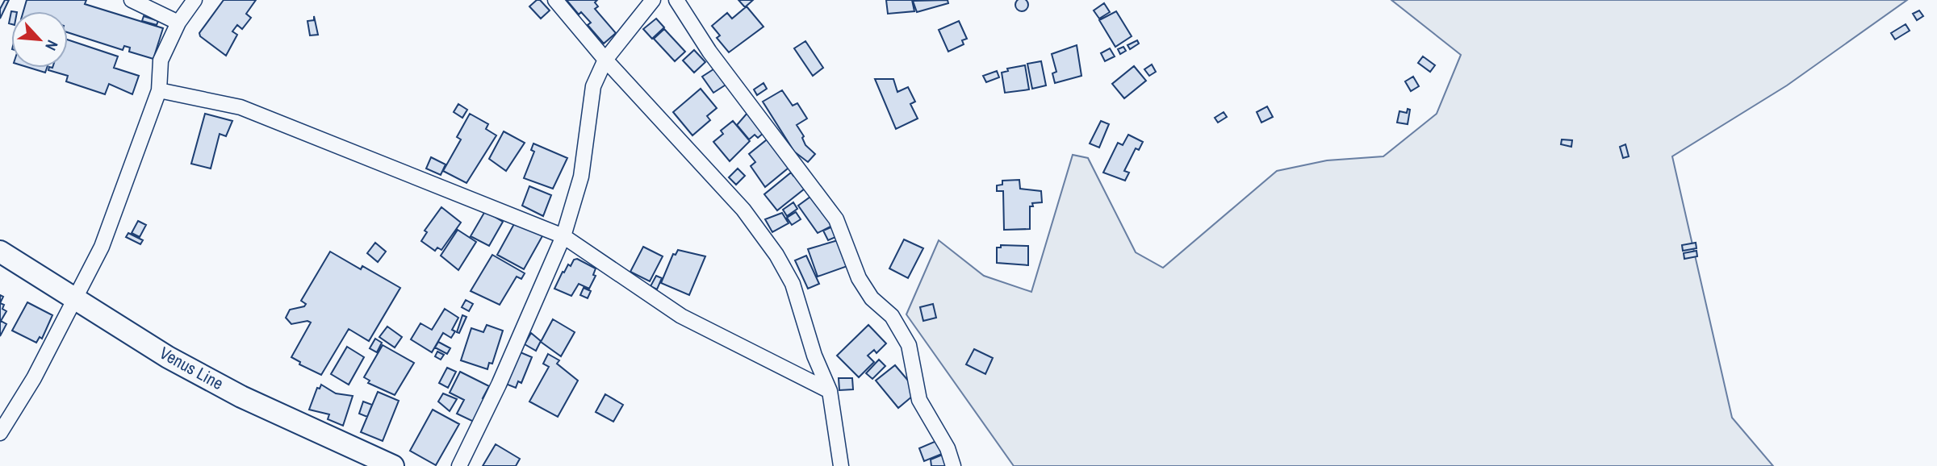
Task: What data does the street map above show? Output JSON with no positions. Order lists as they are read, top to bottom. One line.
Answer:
{"streets":{"main road":["Venus Line"]},"north":"bottom right"}
